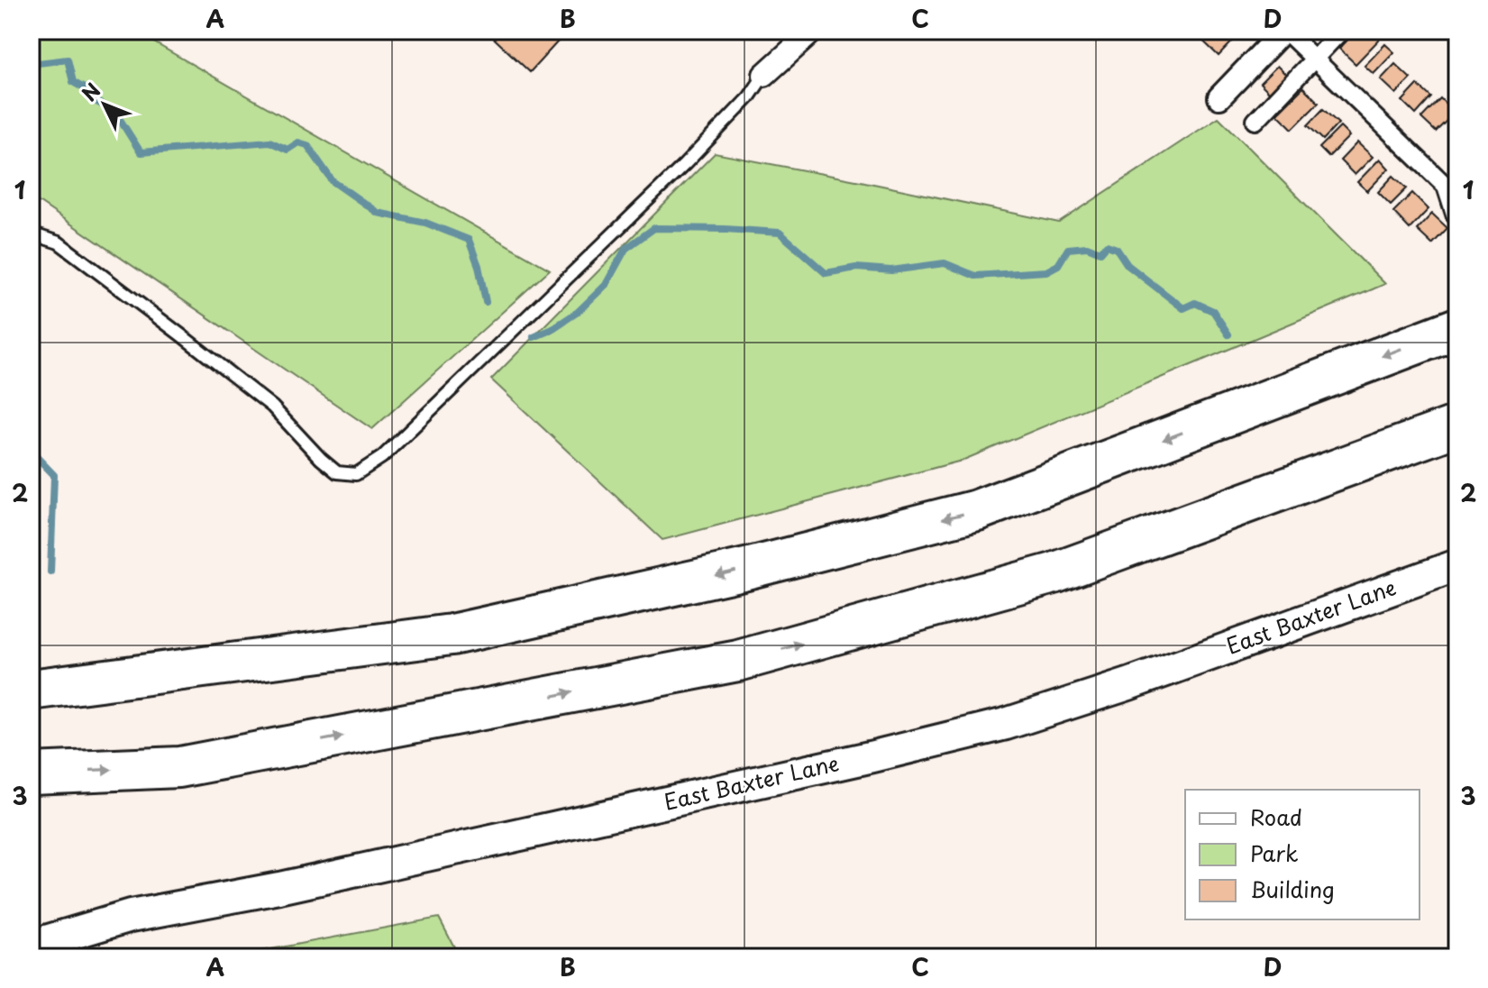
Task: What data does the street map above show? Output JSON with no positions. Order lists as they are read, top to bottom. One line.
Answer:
{"streets":{"main road":["East Baxter Lane"]},"legend":["Road","Park","Building"],"north":"top left","grid":{"columns":["A","B","C","D"],"rows":["1","2","3"]}}
